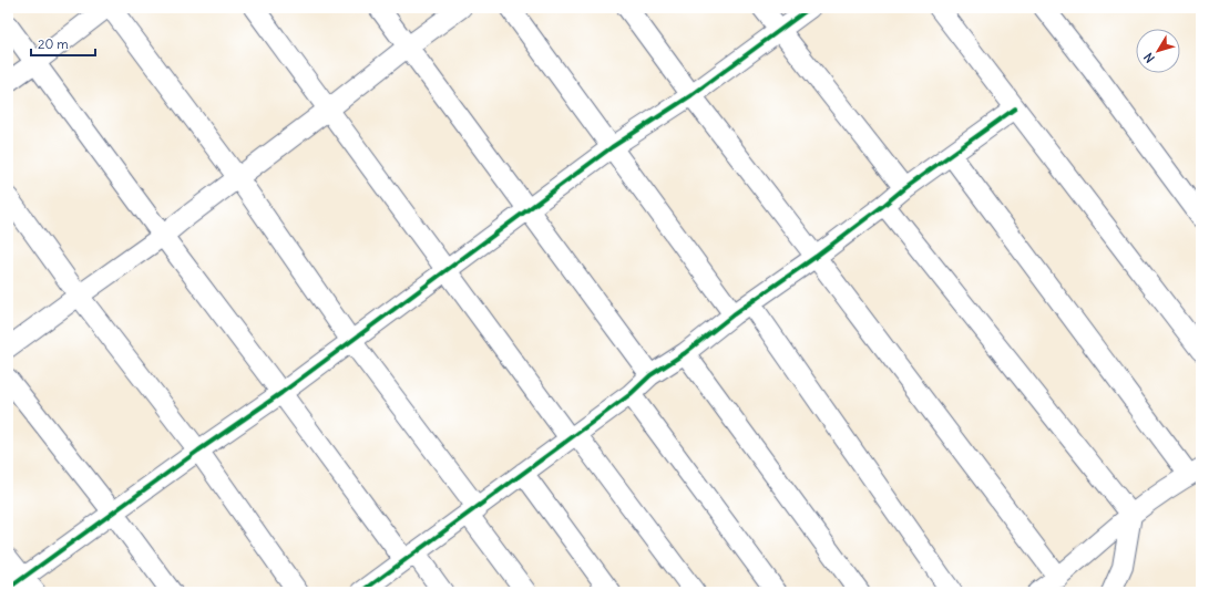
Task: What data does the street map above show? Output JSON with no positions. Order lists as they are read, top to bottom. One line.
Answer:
{"scale_bar":"20 m","north":"bottom left"}
